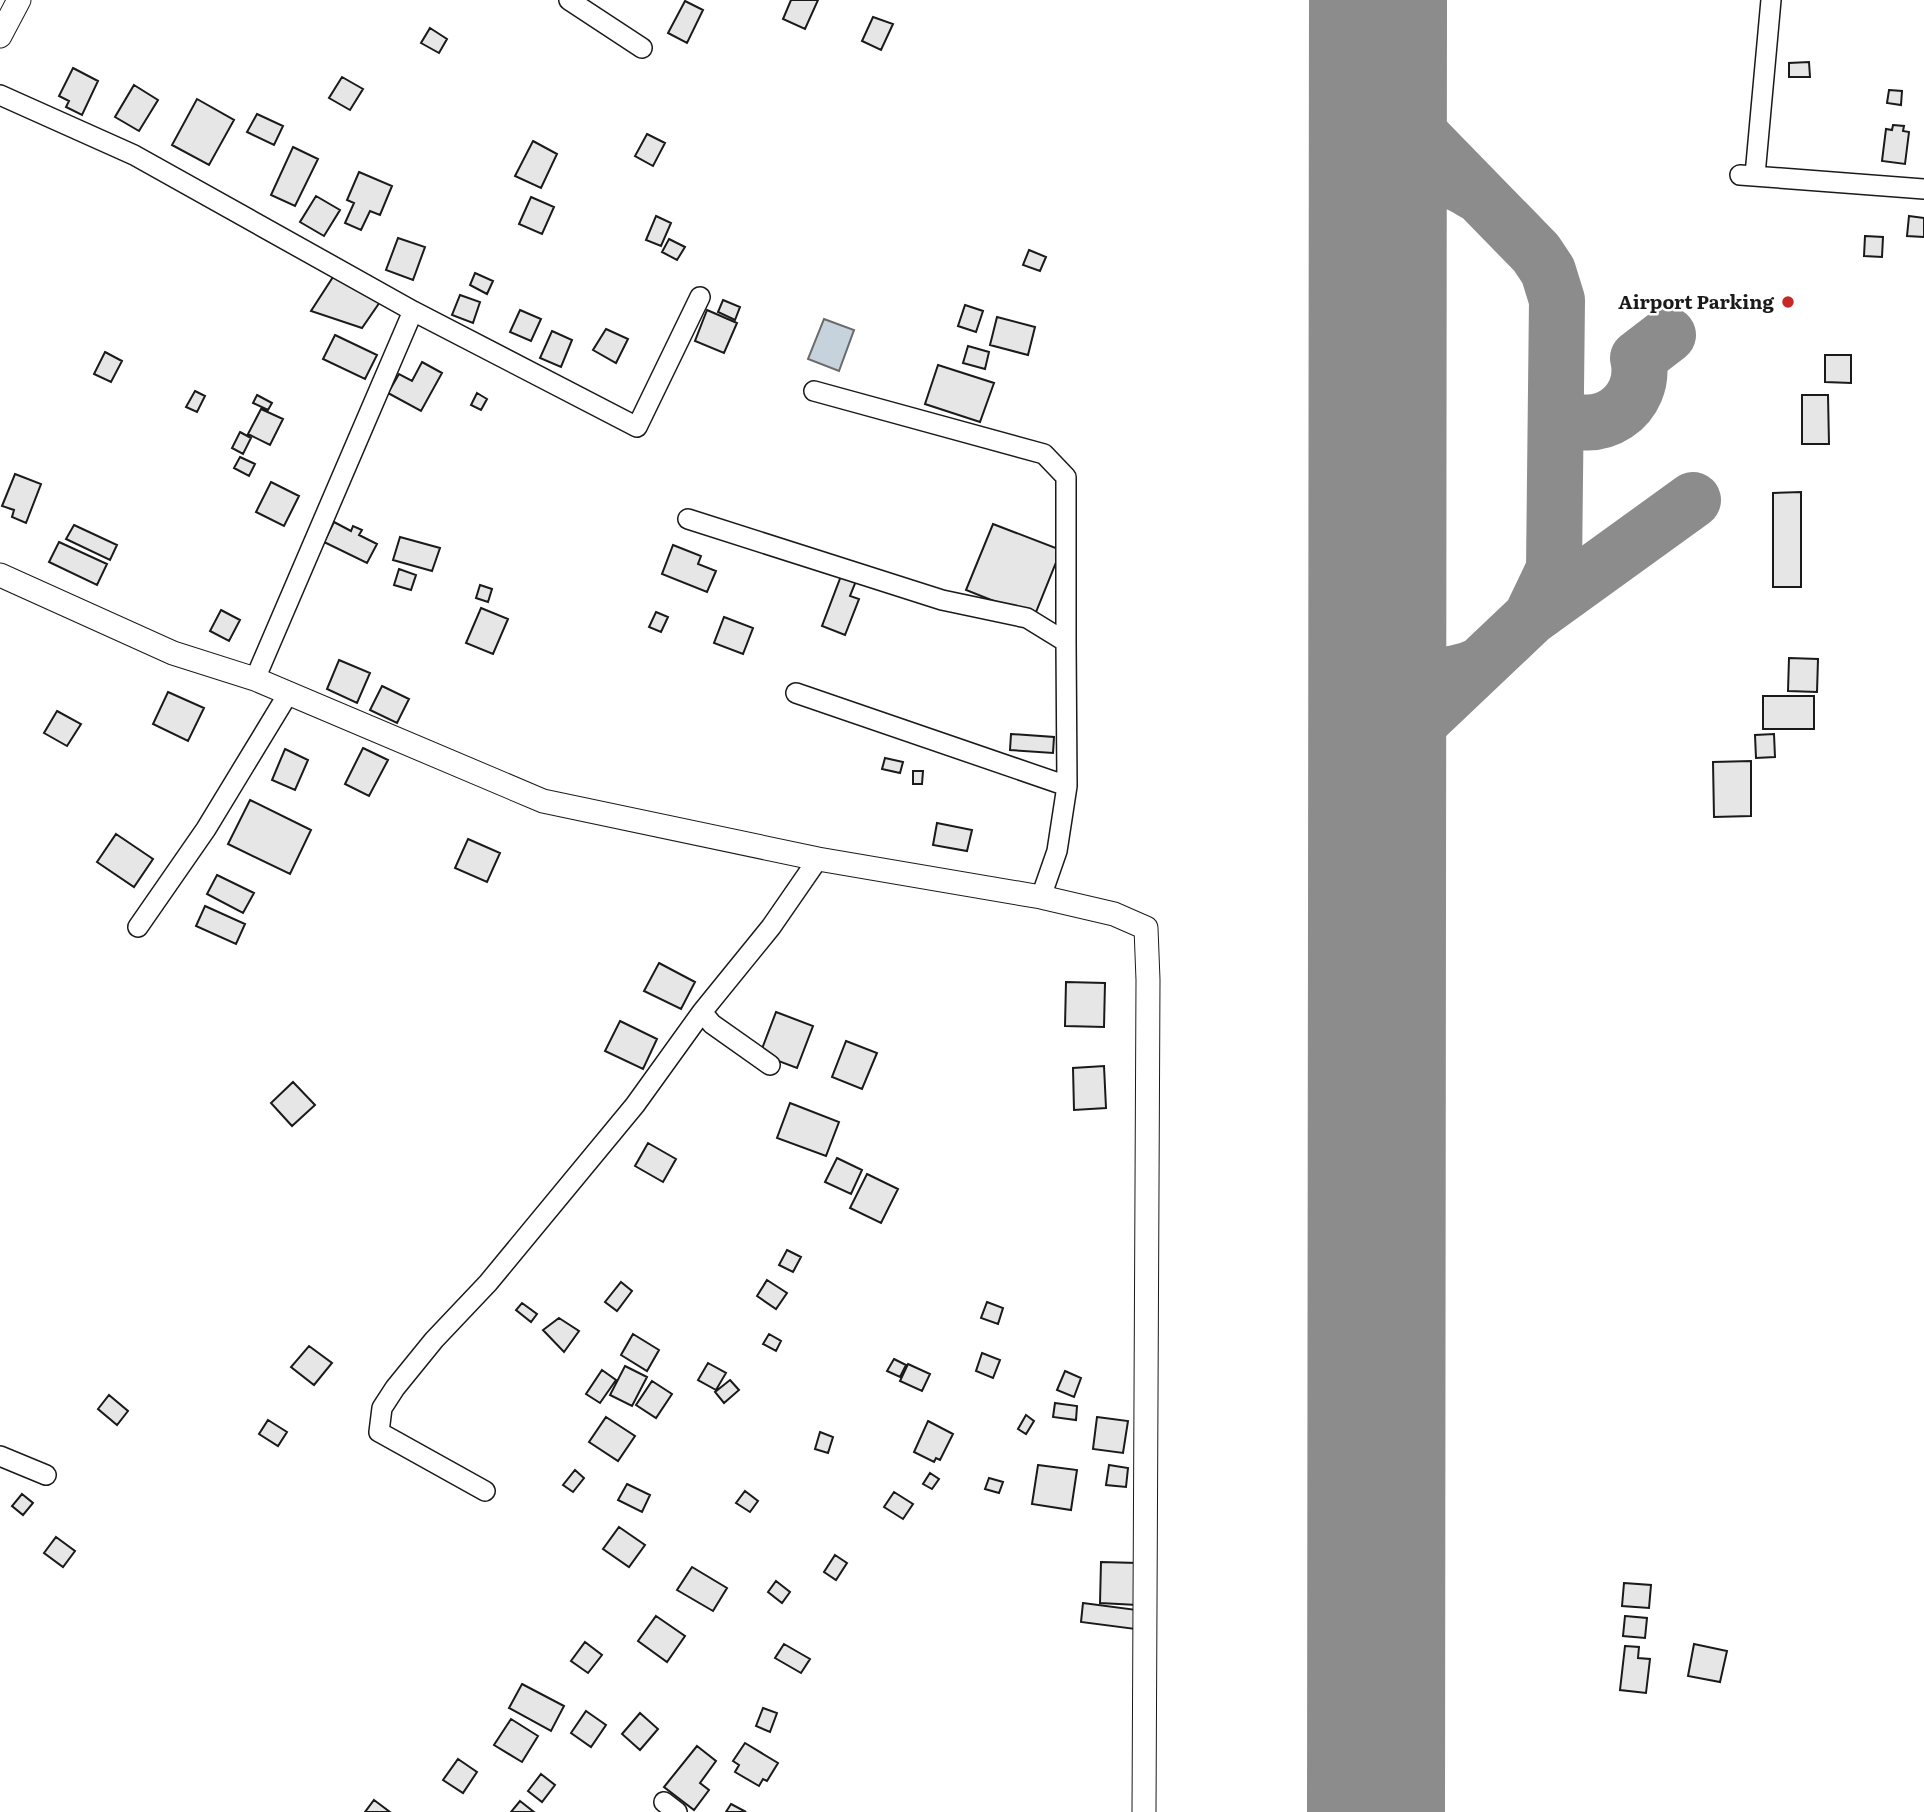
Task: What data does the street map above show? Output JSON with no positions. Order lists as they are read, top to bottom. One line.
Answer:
{"places":["Airport Parking"]}
